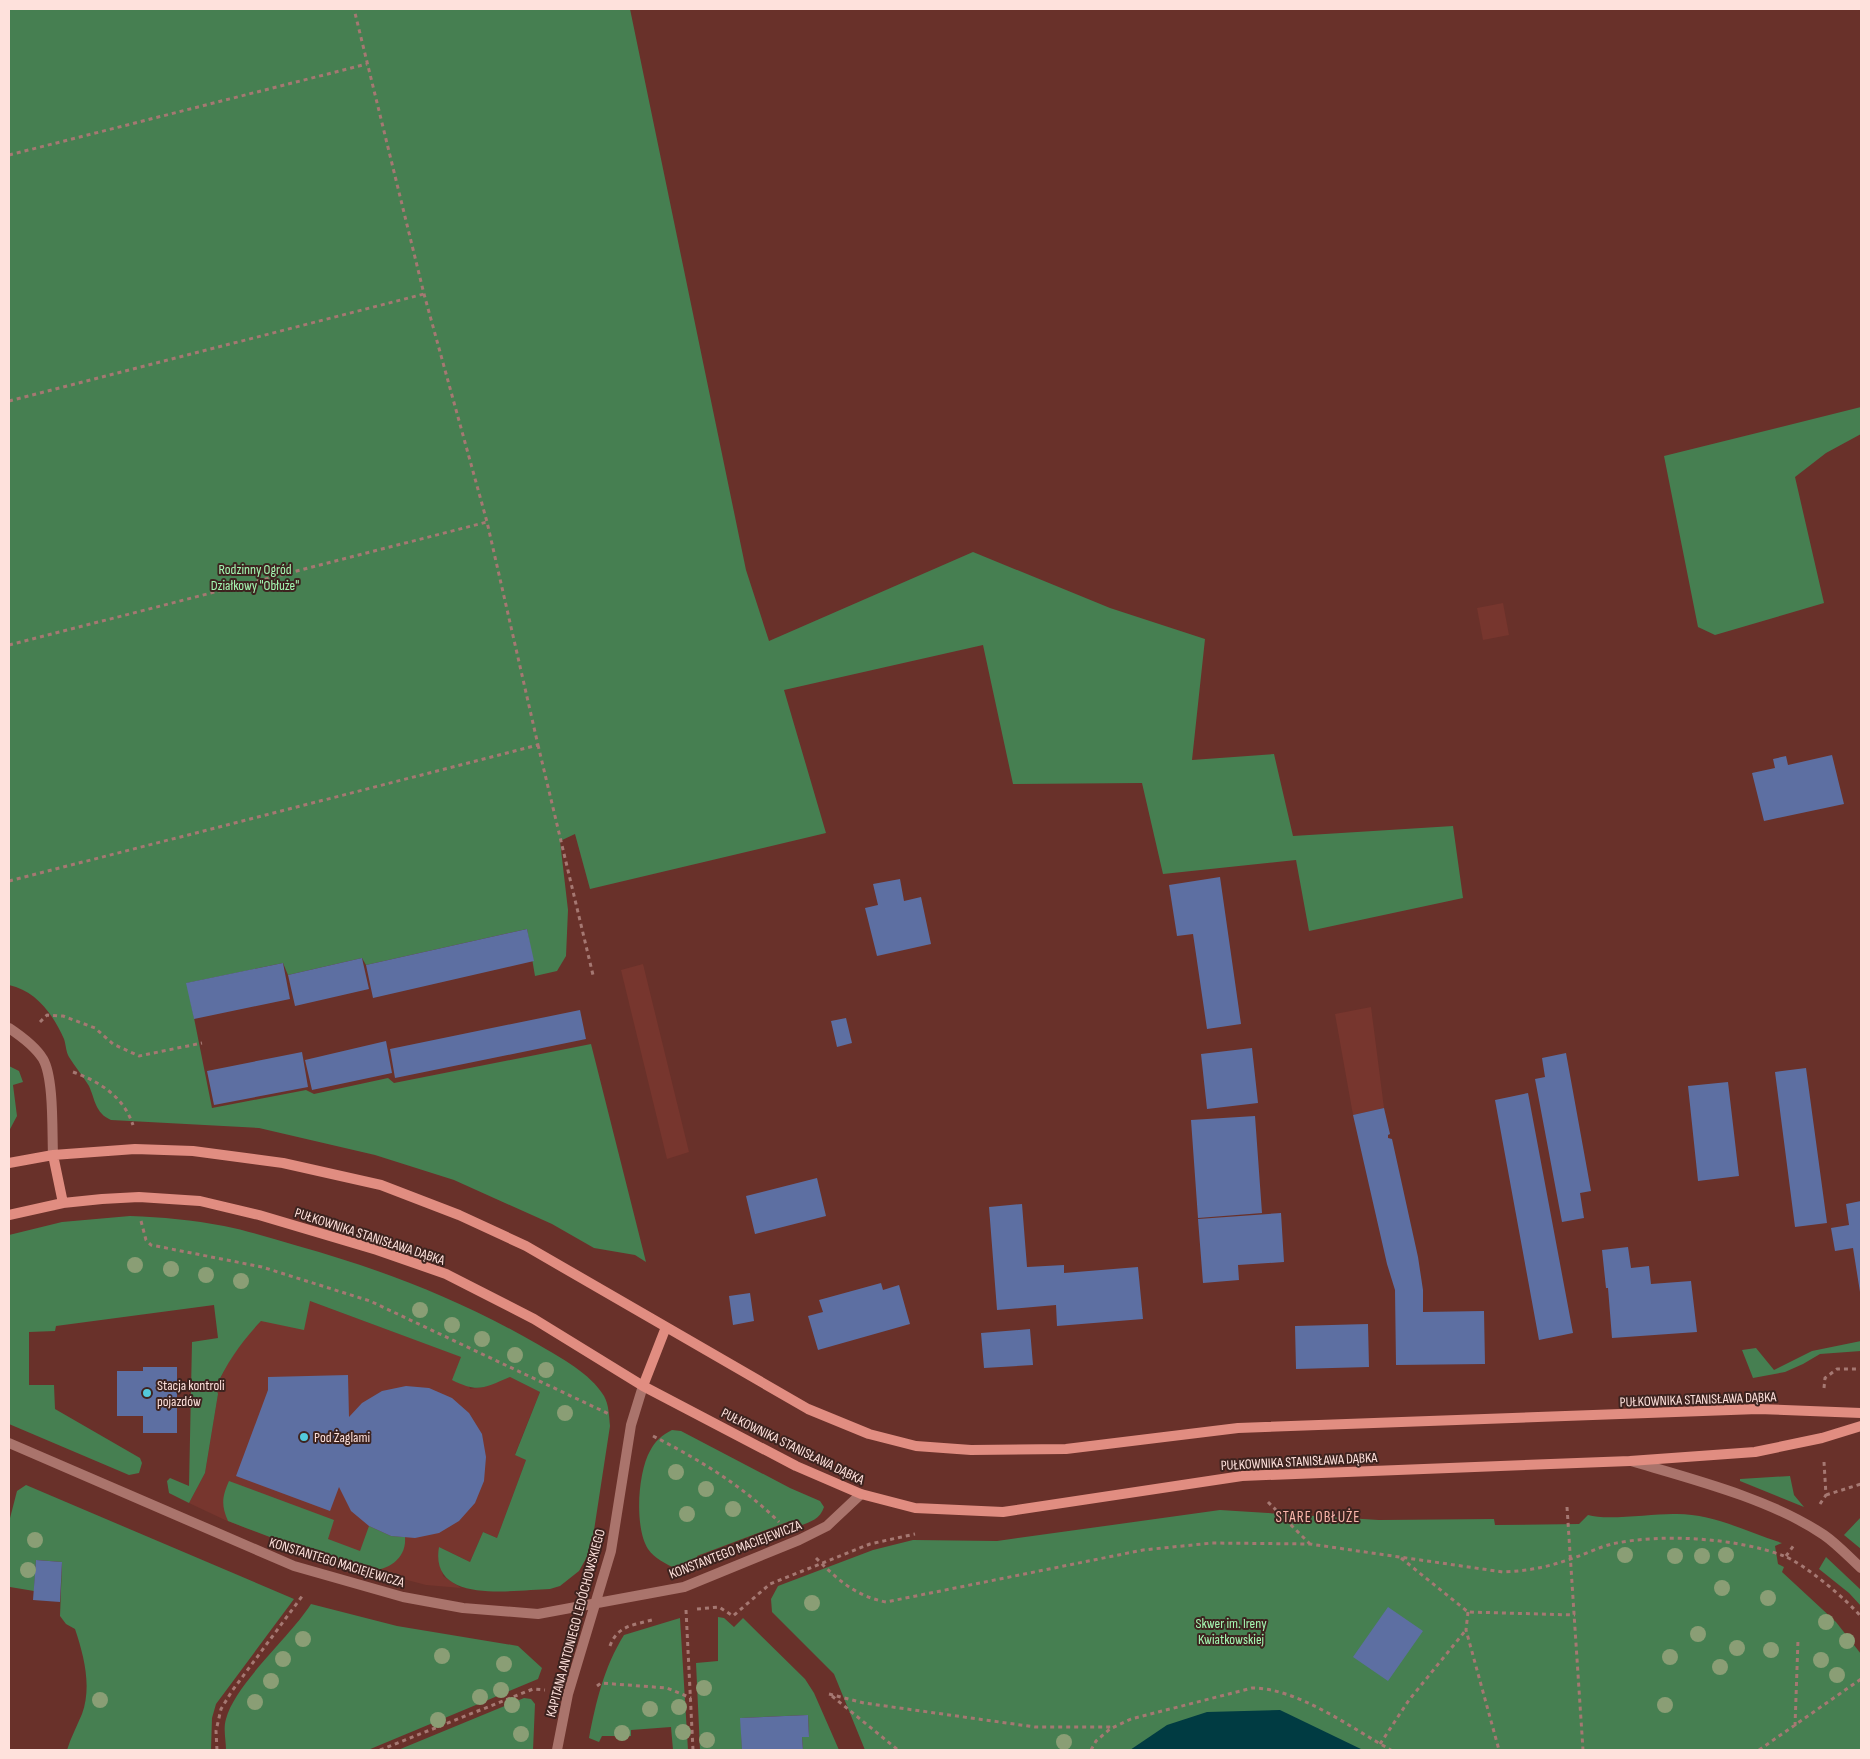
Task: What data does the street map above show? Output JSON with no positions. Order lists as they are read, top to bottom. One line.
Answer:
{"streets":{"main road":["PUŁKOWNIKA STANISŁAWA DĄBKA"],"street":["KONSTANTEGO MACIEJEWICZA","KAPITANA ANTONIEGO LEDÓCHOWSKIEGO"]},"crossings":[["PUŁKOWNIKA STANISŁAWA DĄBKA","KONSTANTEGO MACIEJEWICZA"],["PUŁKOWNIKA STANISŁAWA DĄBKA","KAPITANA ANTONIEGO LEDÓCHOWSKIEGO"],["KONSTANTEGO MACIEJEWICZA","KAPITANA ANTONIEGO LEDÓCHOWSKIEGO"]],"districts":["STARE OBŁUŻE"],"parks":["Rodzinny Ogród Działkowy \"Obłuże\"","Skwer im. Ireny Kwiatkowskiej"],"places":["Stacja kontroli pojazdów","Pod Żaglami"]}
